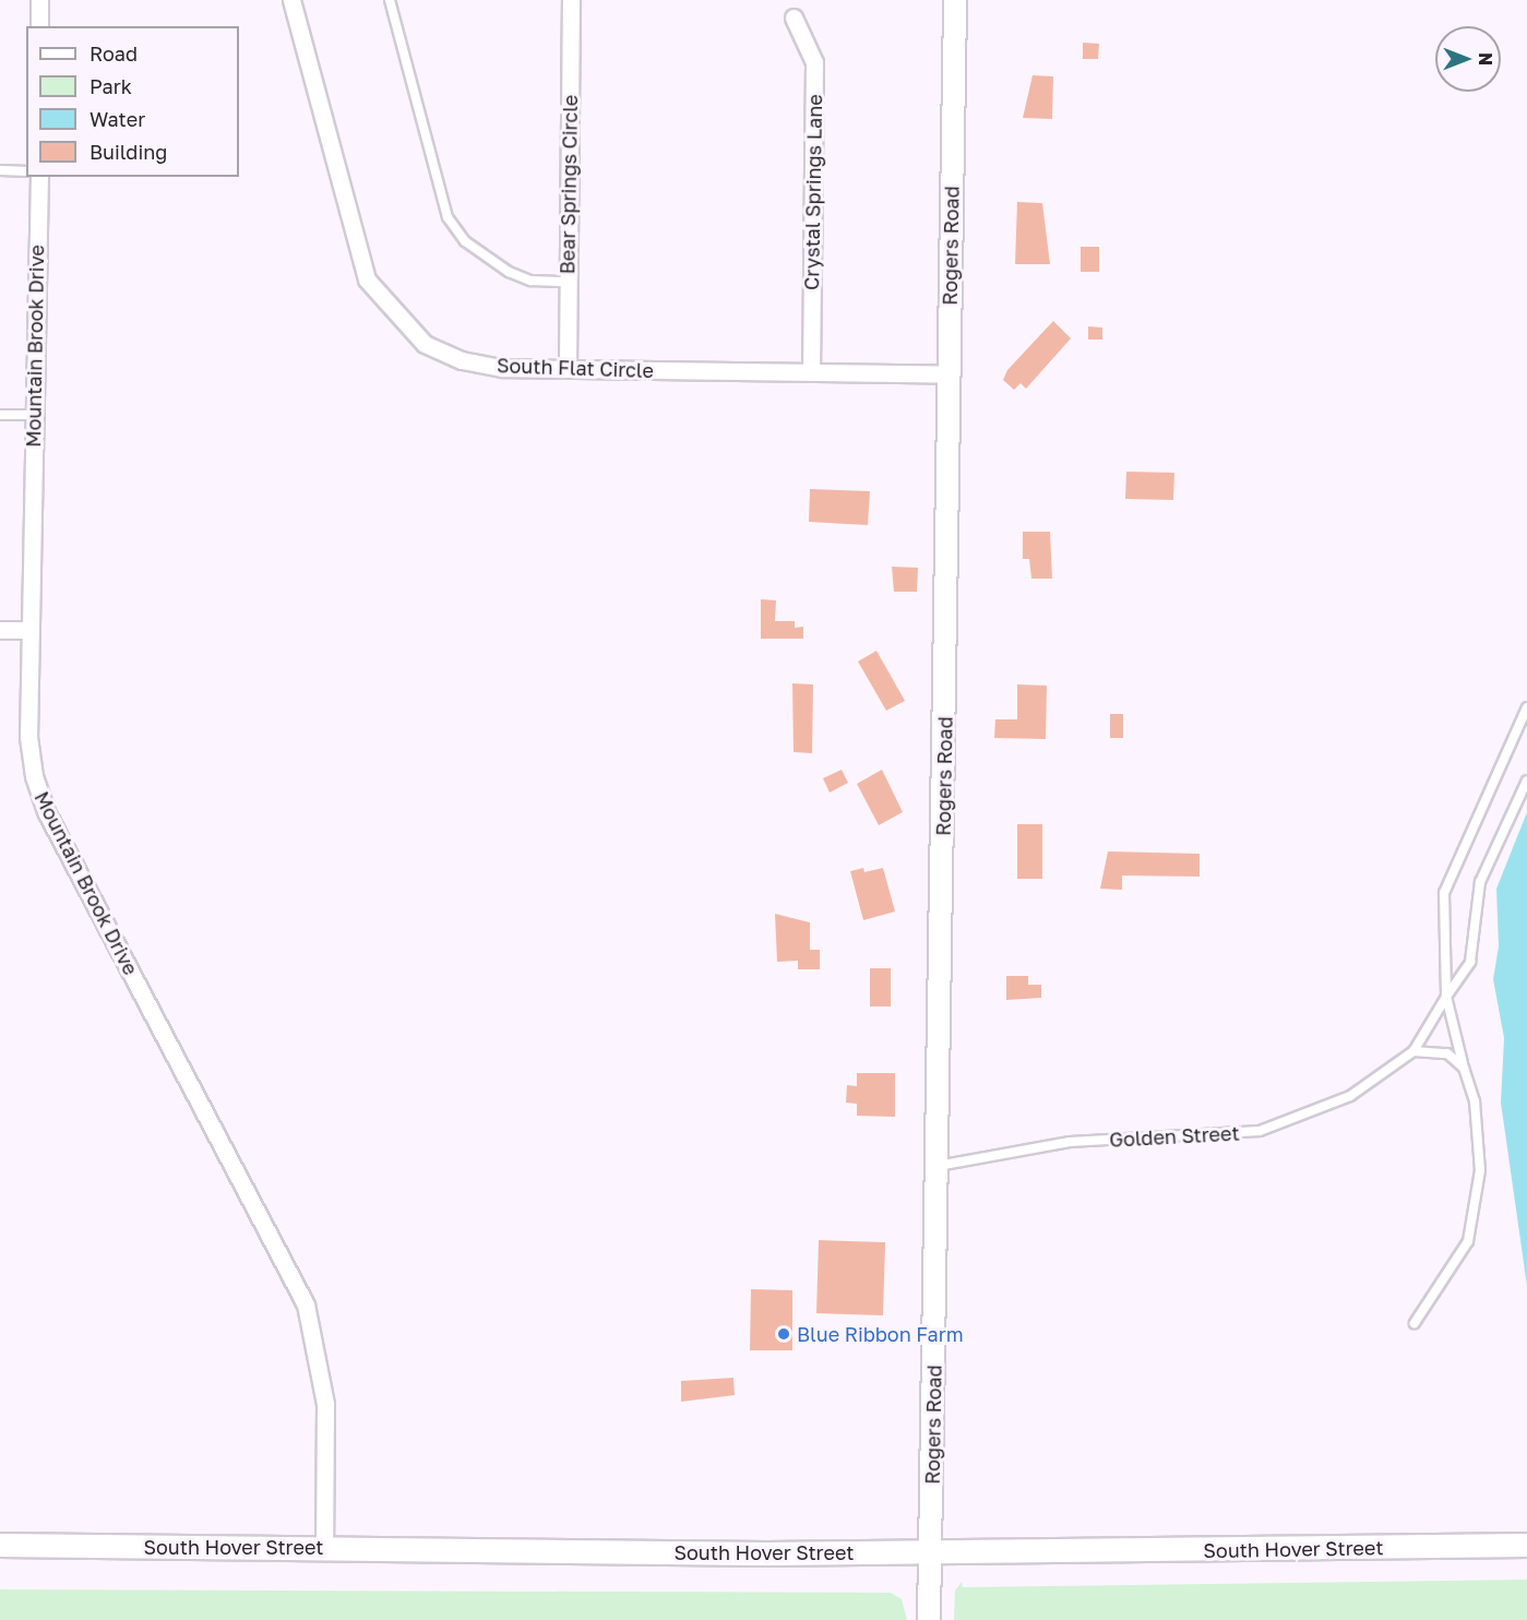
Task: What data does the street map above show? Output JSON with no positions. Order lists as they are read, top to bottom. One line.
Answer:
{"streets":{"main road":["South Hover Street"],"street":["Bear Springs Circle","Crystal Springs Lane","Rogers Road","Mountain Brook Drive","South Flat Circle"],"lane":["Golden Street"]},"crossings":[["Bear Springs Circle","South Flat Circle"],["Crystal Springs Lane","South Flat Circle"],["Rogers Road","South Flat Circle"],["Rogers Road","Golden Street"],["Rogers Road","South Hover Street"],["Mountain Brook Drive","South Hover Street"]],"places":["Blue Ribbon Farm"],"legend":["Road","Park","Water","Building"],"north":"right"}
